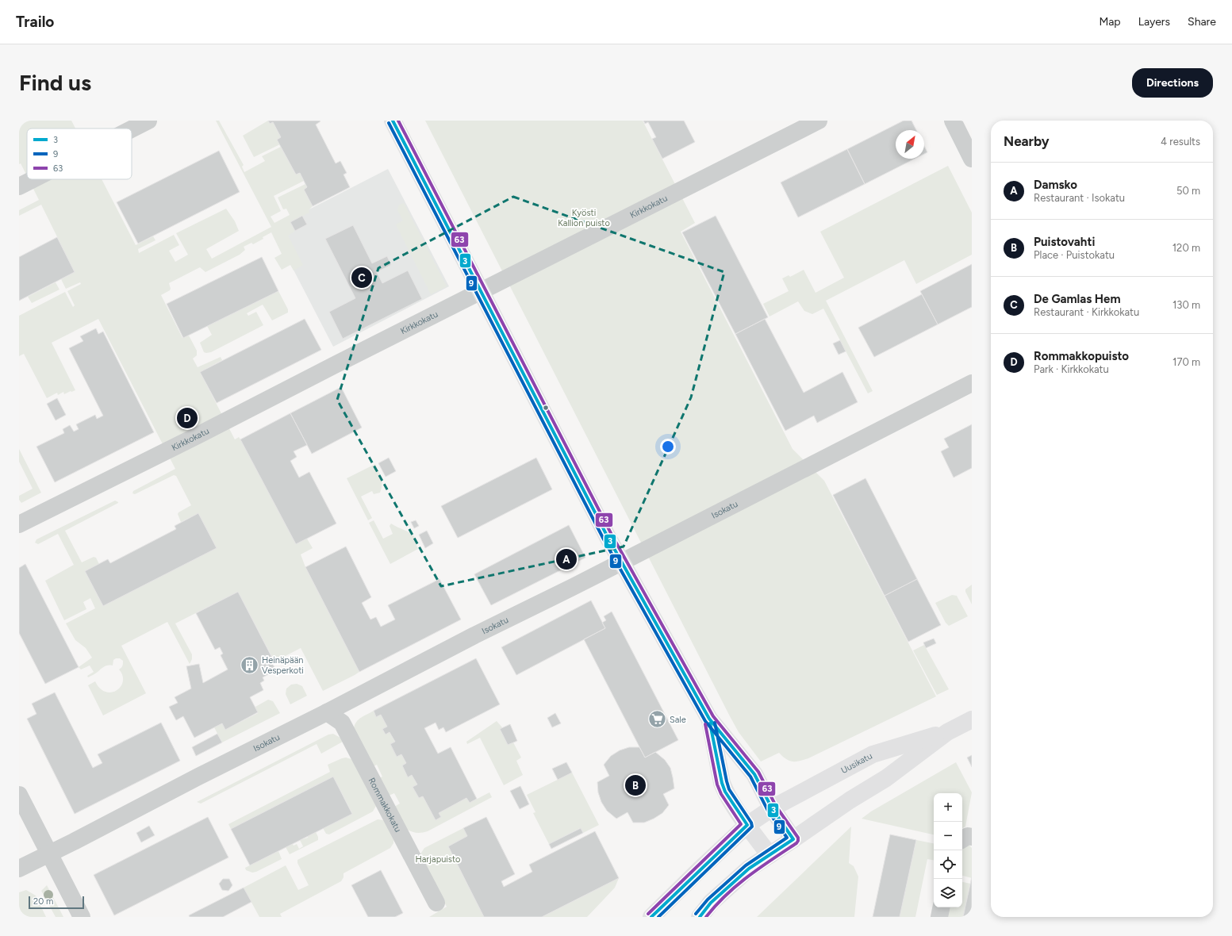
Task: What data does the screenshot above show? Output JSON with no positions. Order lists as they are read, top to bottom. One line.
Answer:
{"streets":{"main road":["Uusikatu"],"street":["Kirkkokatu","Isokatu","Rommakkokatu"]},"crossings":[["Isokatu","Rommakkokatu"]],"parks":["Kyösti Kallion puisto","Harjapuisto"],"places":{"building":["Heinäpään Vesperkoti"],"supermarket":["Sale"]},"lines":["transit line 3","transit line 63","transit line 9"],"legend":["3","9","63"],"scale_bar":"20 m","north":"top right","page":{"header":"Trailo","nav":["Map","Layers","Share"],"buttons":"Directions","title":"Find us","heading":["Nearby","4 results"],"list":[{"mark":"A","name":"Damsko","note":"Restaurant · Isokatu","value":"50 m"},{"mark":"B","name":"Puistovahti","note":"Place · Puistokatu","value":"120 m"},{"mark":"C","name":"De Gamlas Hem","note":"Restaurant · Kirkkokatu","value":"130 m"},{"mark":"D","name":"Rommakkopuisto","note":"Park · Kirkkokatu","value":"170 m"}],"pins":["C","D","A","B"],"map_buttons":["+","−"],"scale":"20 m"}}
